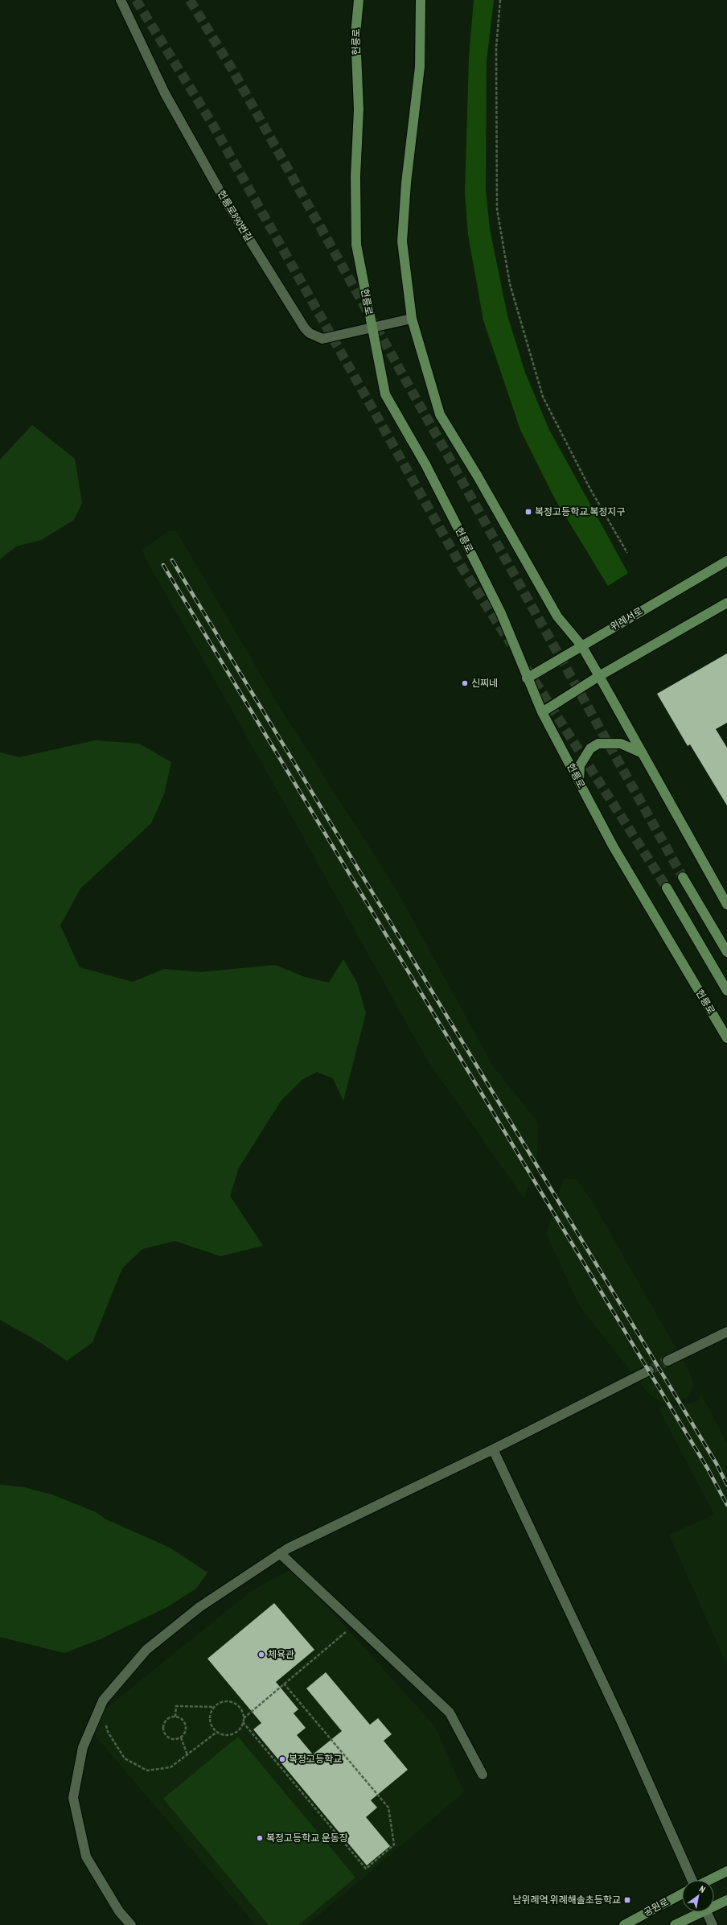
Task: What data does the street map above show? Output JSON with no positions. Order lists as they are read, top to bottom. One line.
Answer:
{"streets":{"main road":["헌릉로","위례서로","공원로"],"street":["헌릉로890번길"]},"crossings":[["헌릉로","헌릉로890번길"],["헌릉로","위례서로"]],"places":{"transit":["복정고등학교.복정지구","남위례역.위례해솔초등학교"],"other":["신찌네","체육관","복정고등학교","복정고등학교 운동장"]},"north":"top right"}
